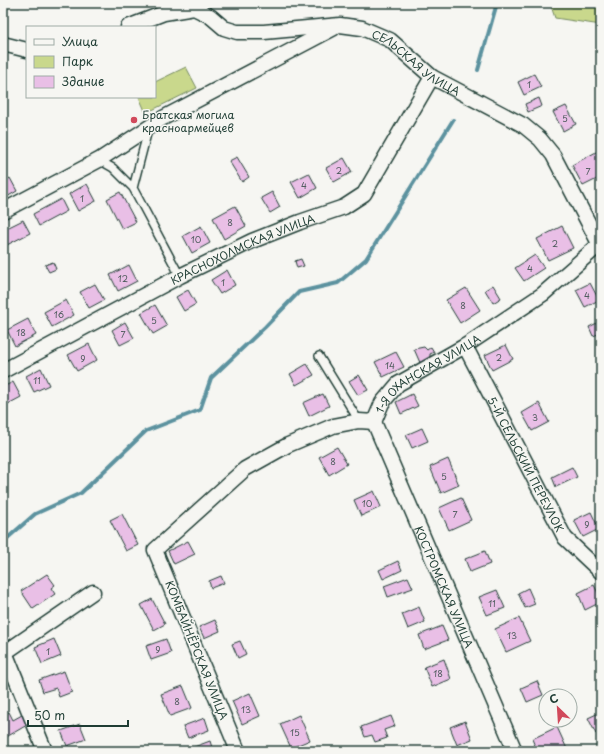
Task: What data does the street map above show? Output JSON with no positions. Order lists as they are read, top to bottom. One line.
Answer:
{"streets":{"street":["СЕЛЬСКАЯ УЛИЦА","КРАСНОХОЛМСКАЯ УЛИЦА","1-Я ОХАНСКАЯ УЛИЦА","5-Й СЕЛЬСКИЙ ПЕРЕУЛОК","КОСТРОМСКАЯ УЛИЦА","КОМБАЙНЁРСКАЯ УЛИЦА"]},"crossings":[["СЕЛЬСКАЯ УЛИЦА","КРАСНОХОЛМСКАЯ УЛИЦА"],["СЕЛЬСКАЯ УЛИЦА","1-Я ОХАНСКАЯ УЛИЦА"],["1-Я ОХАНСКАЯ УЛИЦА","5-Й СЕЛЬСКИЙ ПЕРЕУЛОК"],["1-Я ОХАНСКАЯ УЛИЦА","КОСТРОМСКАЯ УЛИЦА"],["1-Я ОХАНСКАЯ УЛИЦА","КОМБАЙНЁРСКАЯ УЛИЦА"]],"places":["Братская могила красноармейцев"],"house_numbers":["1","5","2","7","4","1","8","10","2","4","12","1","4","8","16","5","18","7","2","9","14","11","3","8","5","10","7","9","11","13","9","1","18","8","13","15"],"legend":["Улица","Парк","Здание"],"scale_bar":"50 m","north":"top left"}
